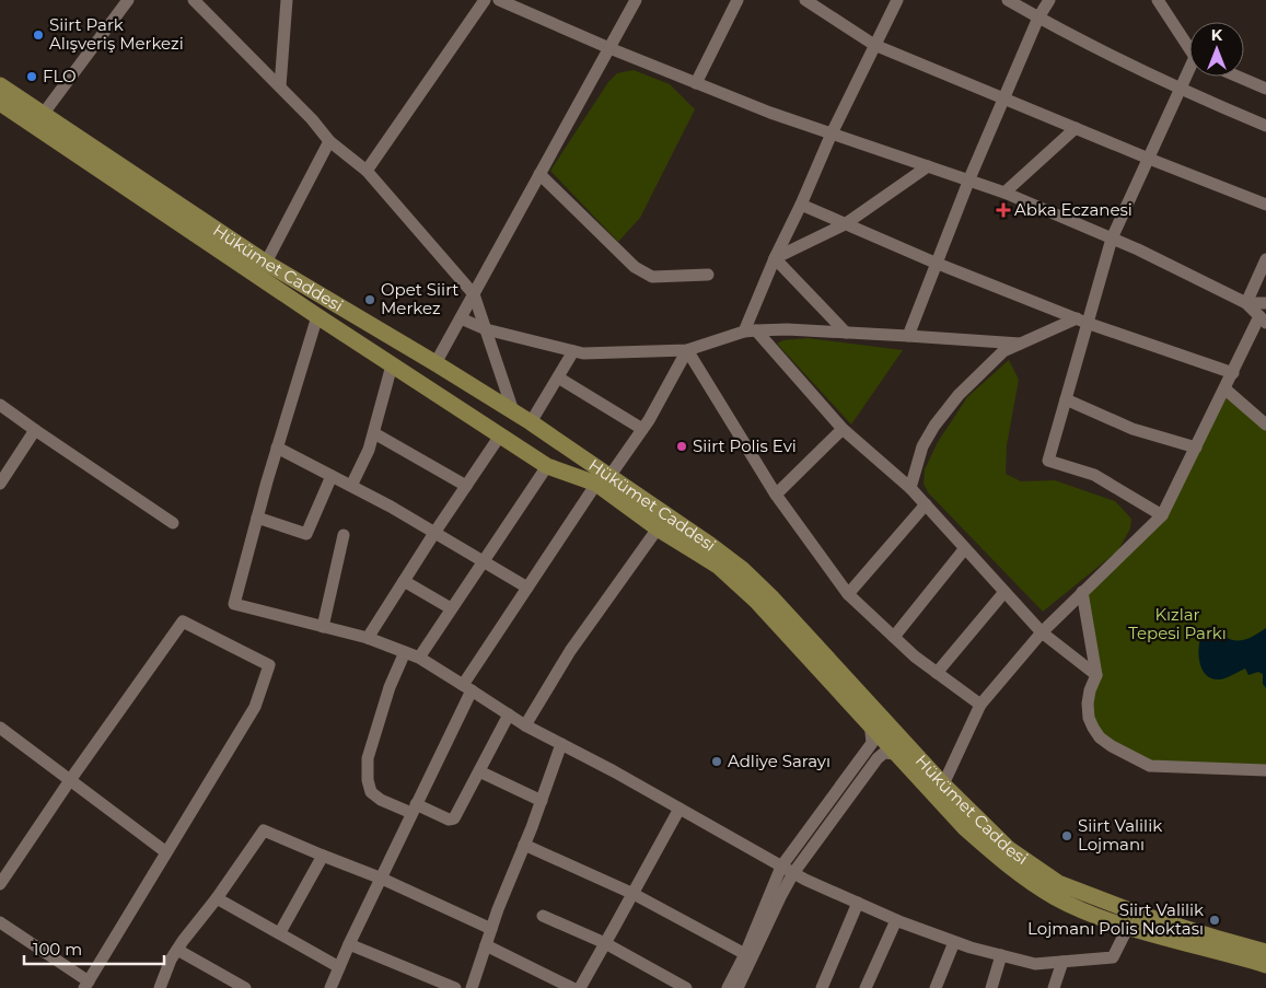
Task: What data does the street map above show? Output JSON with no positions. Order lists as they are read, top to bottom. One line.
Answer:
{"streets":{"main road":["Hükümet Caddesi"]},"parks":["Kızlar Tepesi Parkı"],"places":{"other":["Siirt Park Alışveriş Merkezi","FLO","Opet Siirt Merkez","Siirt Polis Evi","Adliye Sarayı","Siirt Valilik Lojmanı","Siirt Valilik Lojmanı Polis Noktası"],"health":["Abka Eczanesi"]},"scale_bar":"100 m","north":"top"}
